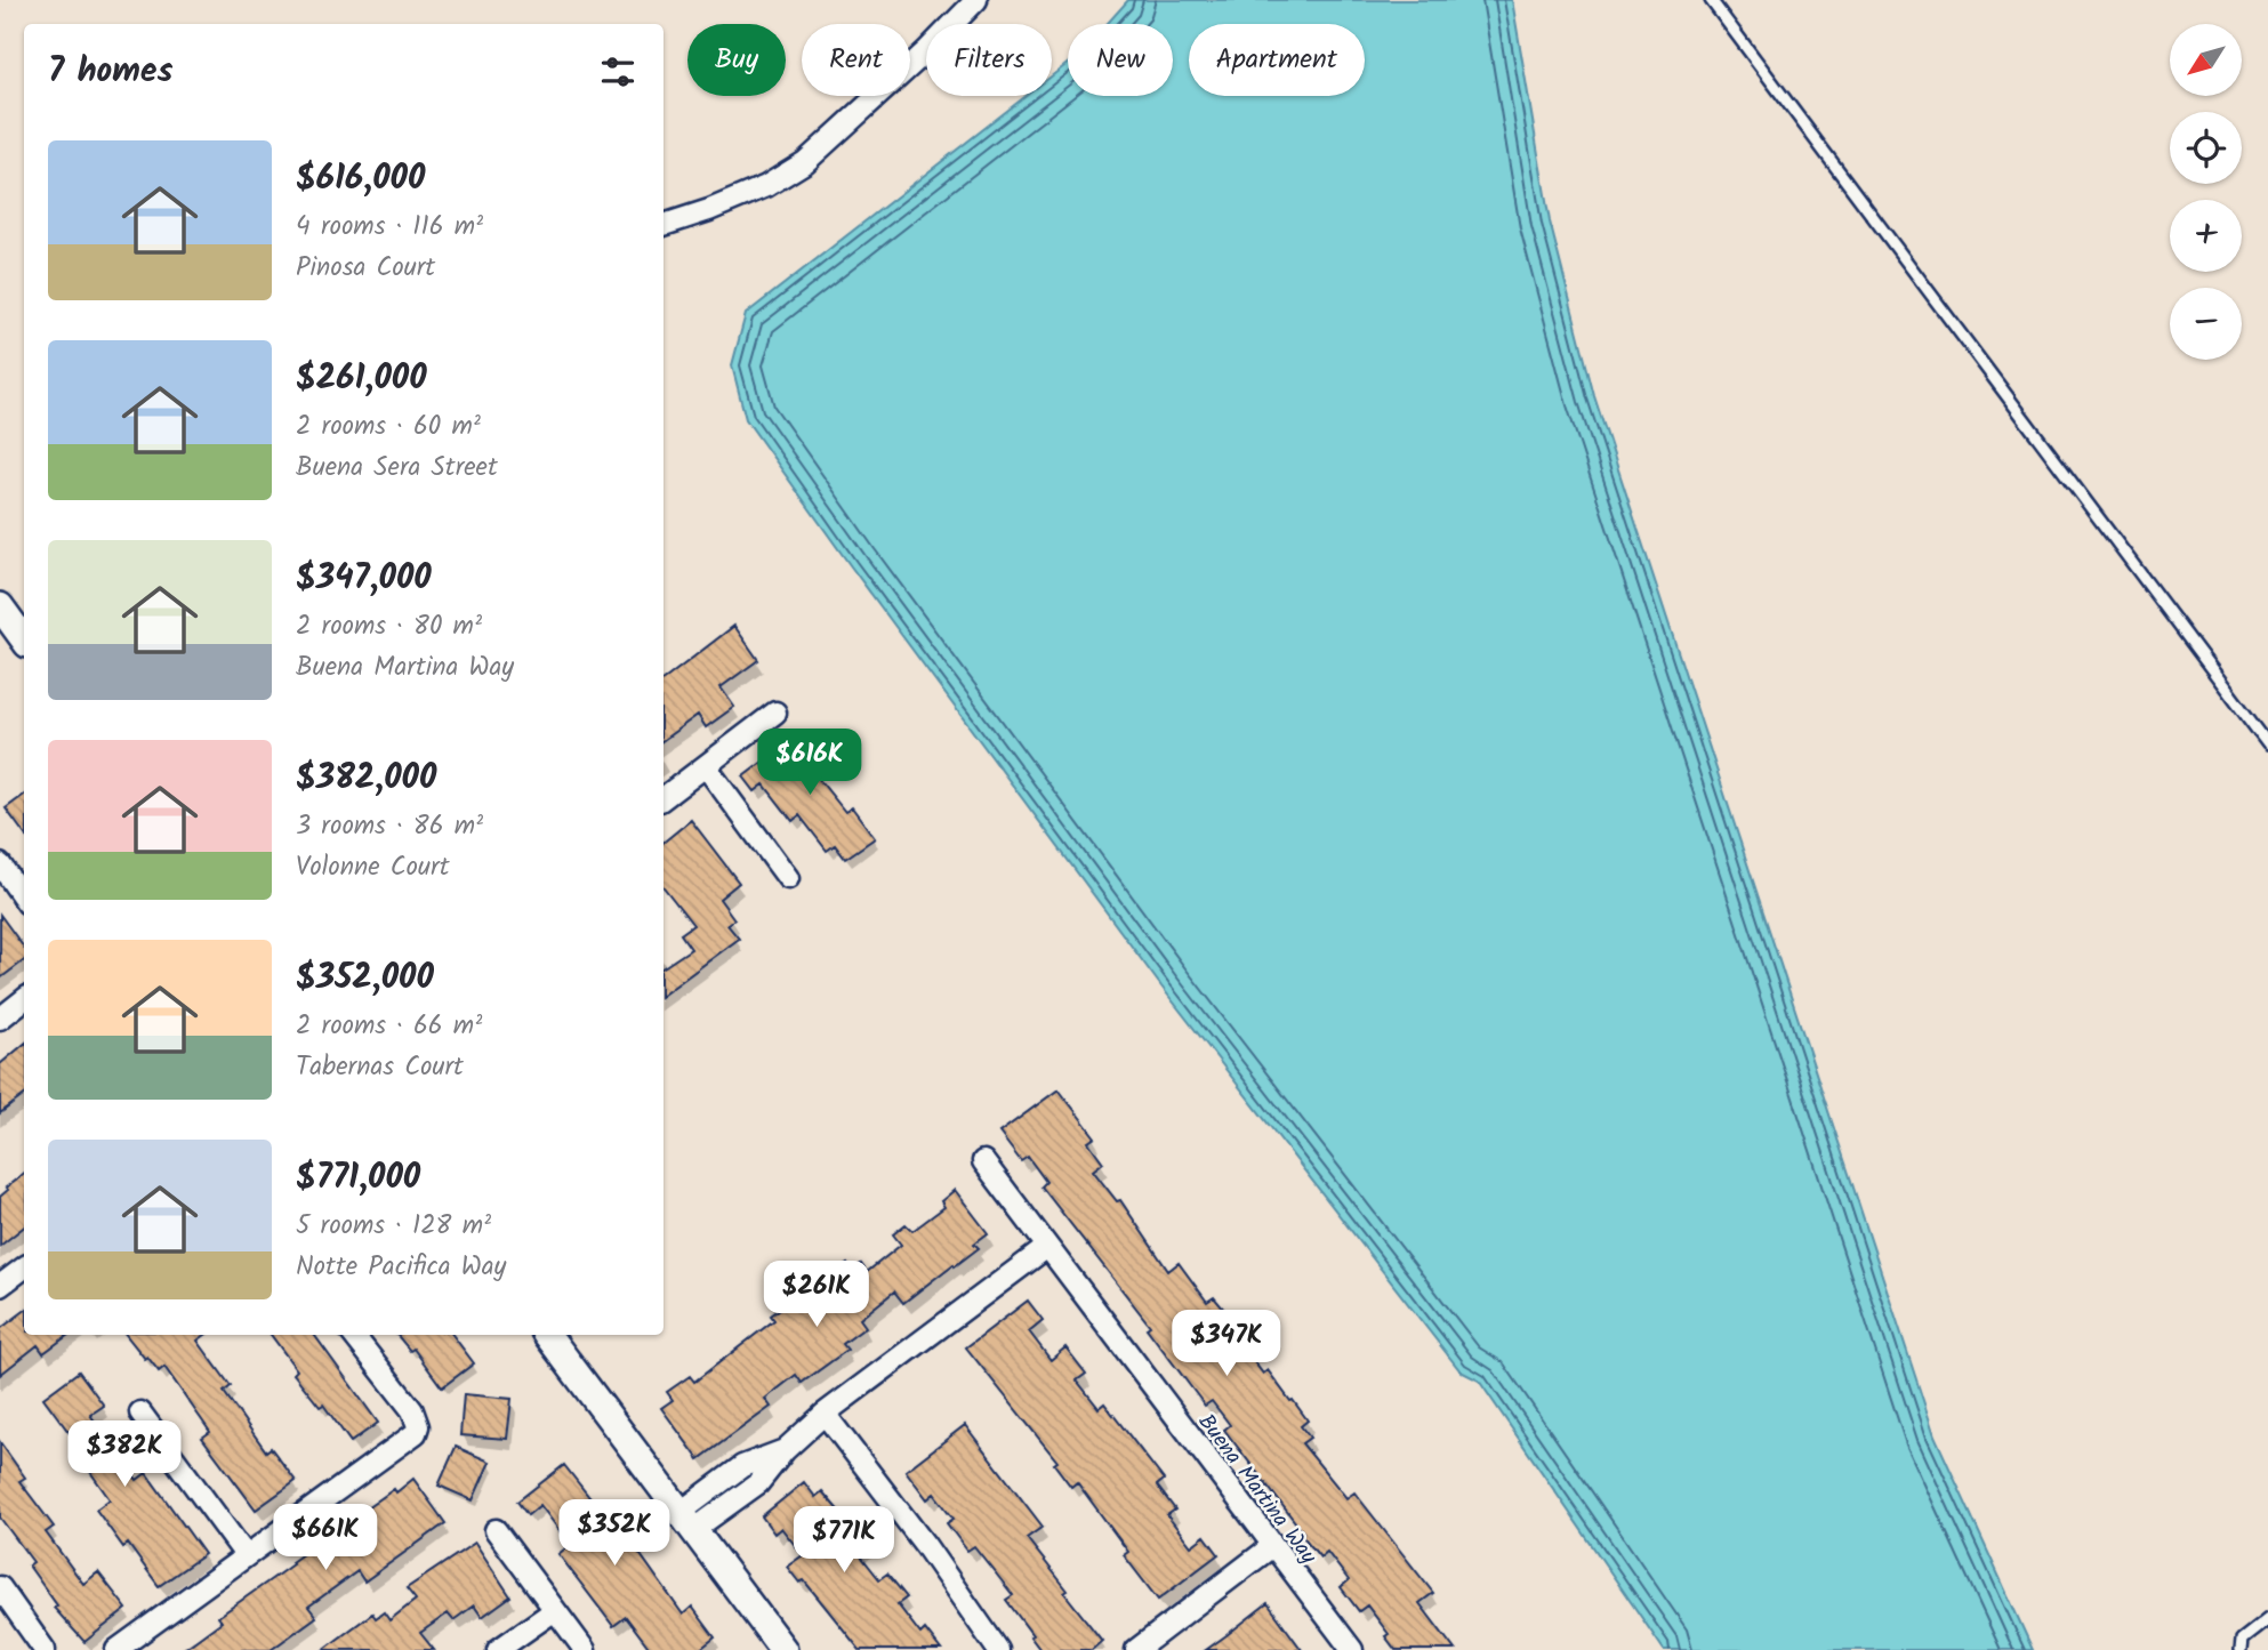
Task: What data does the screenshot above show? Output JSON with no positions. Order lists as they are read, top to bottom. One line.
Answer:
{"streets":{"street":["Buena Martina Way"]},"north":"bottom left","page":{"map_buttons":["+","−"],"chip":["Buy","Rent","Filters","New","Apartment"],"heading":"7 homes","list":[{"name":"$616,000","note":"4 rooms · 116 m² · Pinosa Court"},{"name":"$261,000","note":"2 rooms · 60 m² · Buena Sera Street"},{"name":"$347,000","note":"2 rooms · 80 m² · Buena Martina Way"},{"name":"$382,000","note":"3 rooms · 86 m² · Volonne Court"},{"name":"$352,000","note":"2 rooms · 66 m² · Tabernas Court"},{"name":"$771,000","note":"5 rooms · 128 m² · Notte Pacifica Way"}],"price":["$616K","$261K","$347K","$382K","$352K","$661K","$771K"]}}
